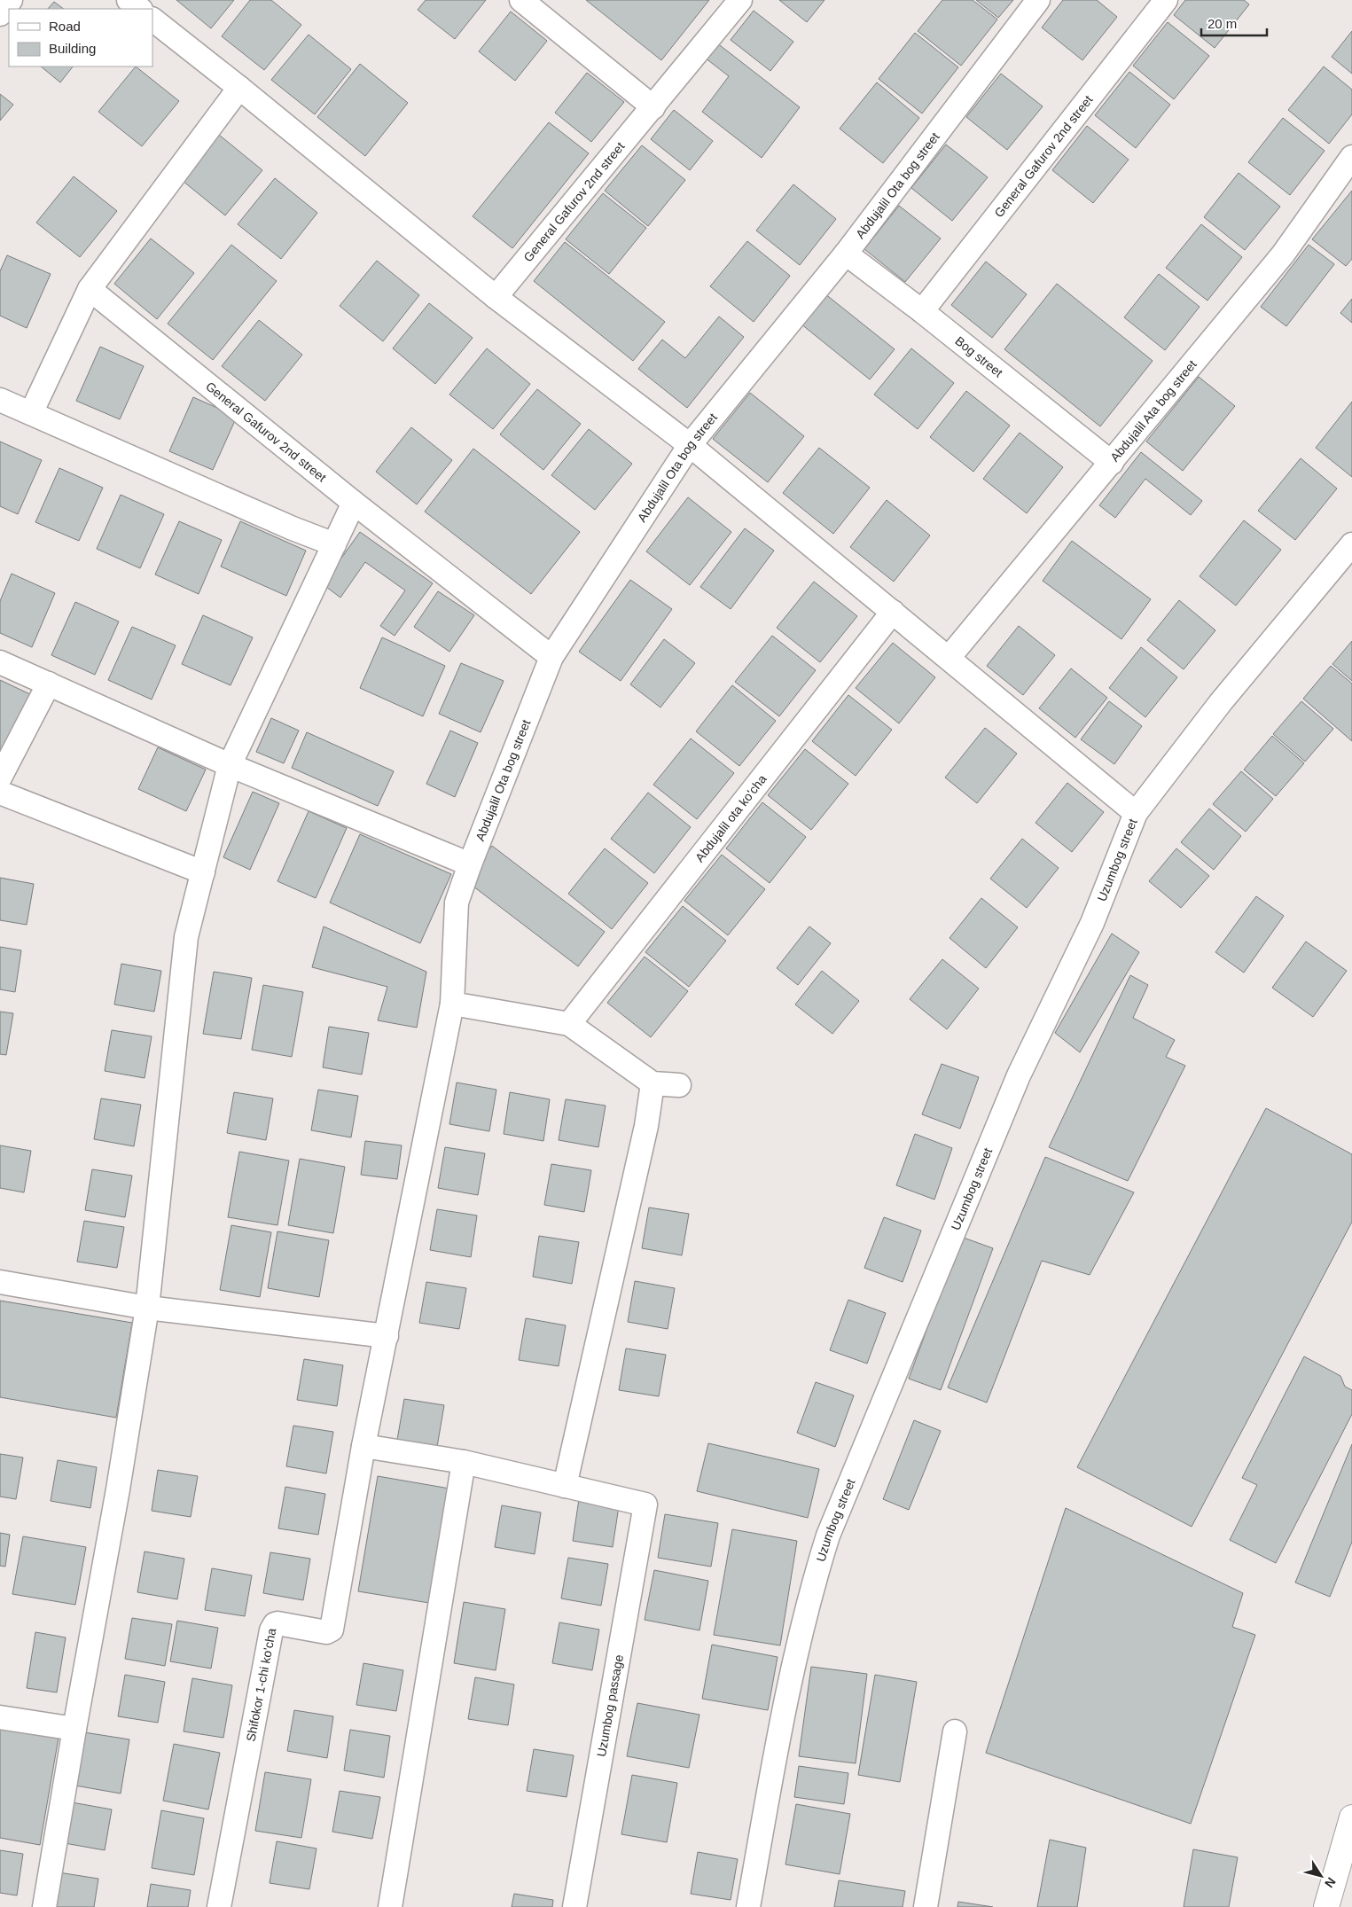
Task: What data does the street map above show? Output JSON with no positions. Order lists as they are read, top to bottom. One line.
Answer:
{"streets":{"street":["General Gafurov 2nd street","Abdujalil Ota bog street","Bog street","Abdujalil Ata bog street","Abdujalil ota ko'cha","Uzumbog street","Shifokor 1-chi ko'cha","Uzumbog passage"]},"crossings":[["General Gafurov 2nd street","Abdujalil Ota bog street"],["General Gafurov 2nd street","Bog street"],["Abdujalil Ota bog street","Bog street"],["Abdujalil Ota bog street","Shifokor 1-chi ko'cha"],["Bog street","Abdujalil Ata bog street"]],"legend":["Road","Building"],"scale_bar":"20 m","north":"bottom right"}
